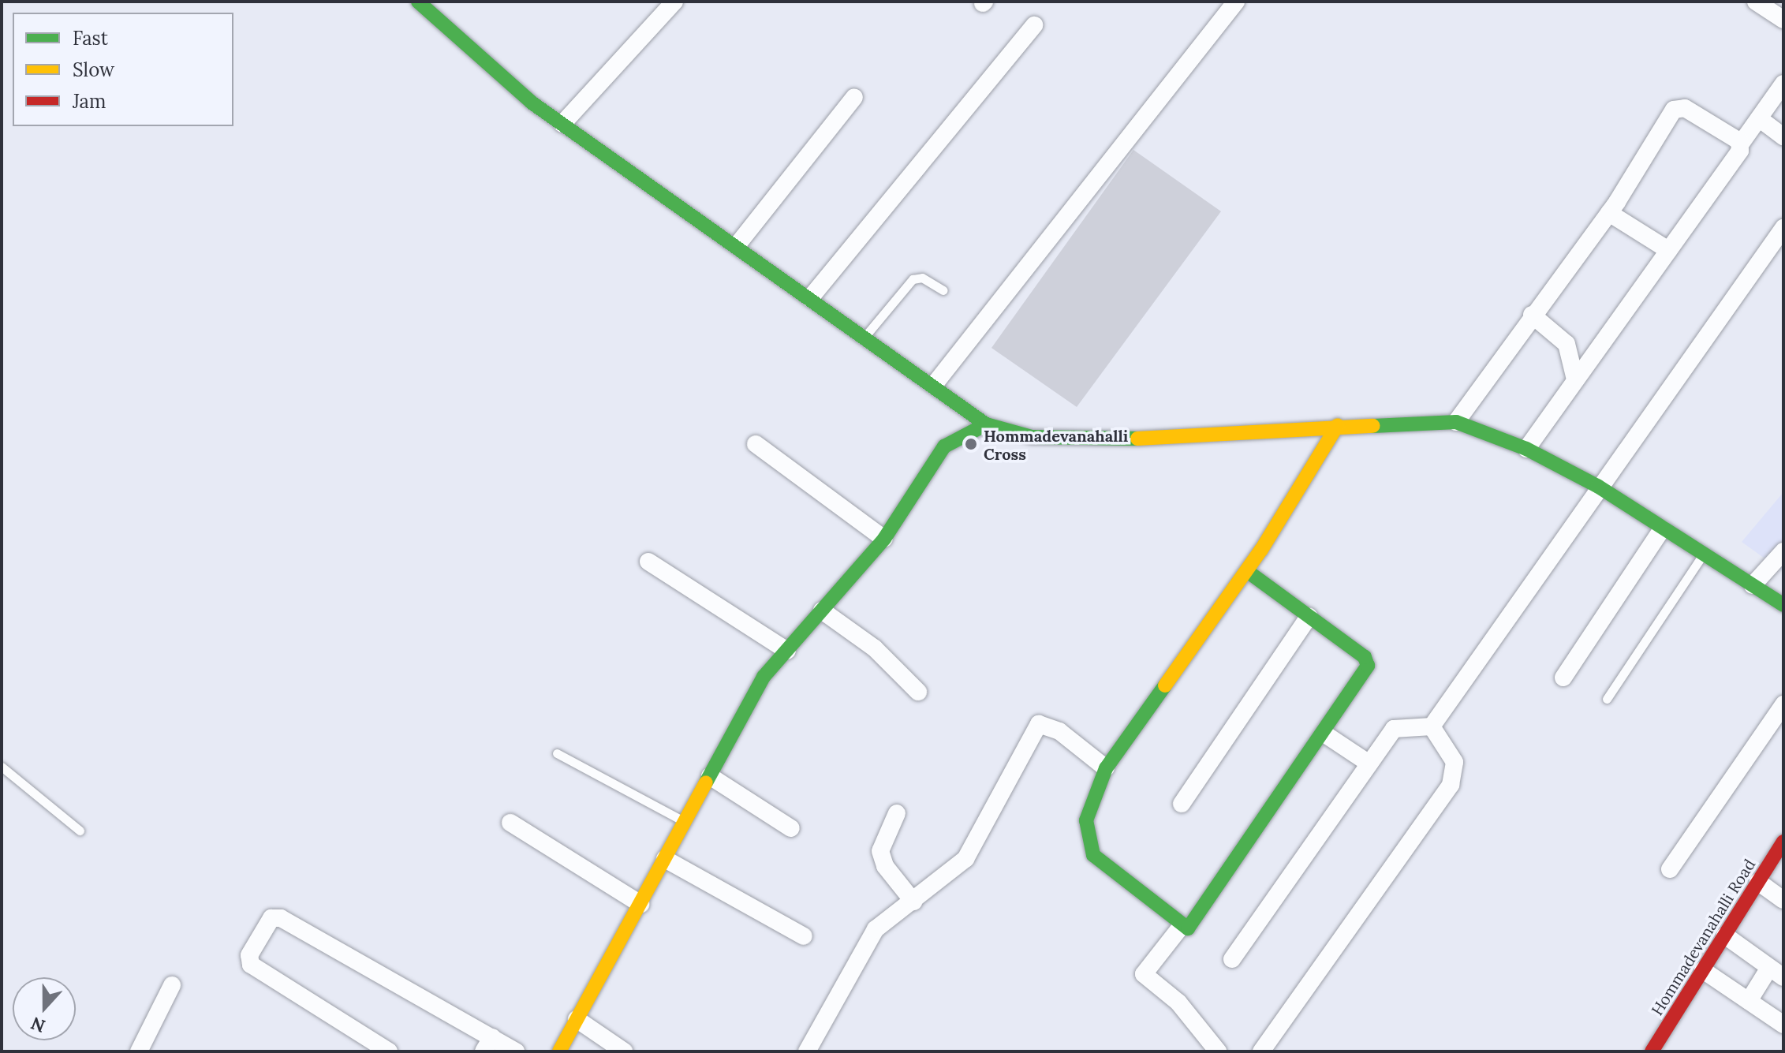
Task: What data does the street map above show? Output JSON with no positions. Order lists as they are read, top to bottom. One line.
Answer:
{"streets":{"street":["Hommadevanahalli Road"]},"places":["Hommadevanahalli Cross"],"legend":["Fast","Slow","Jam"],"north":"bottom"}
